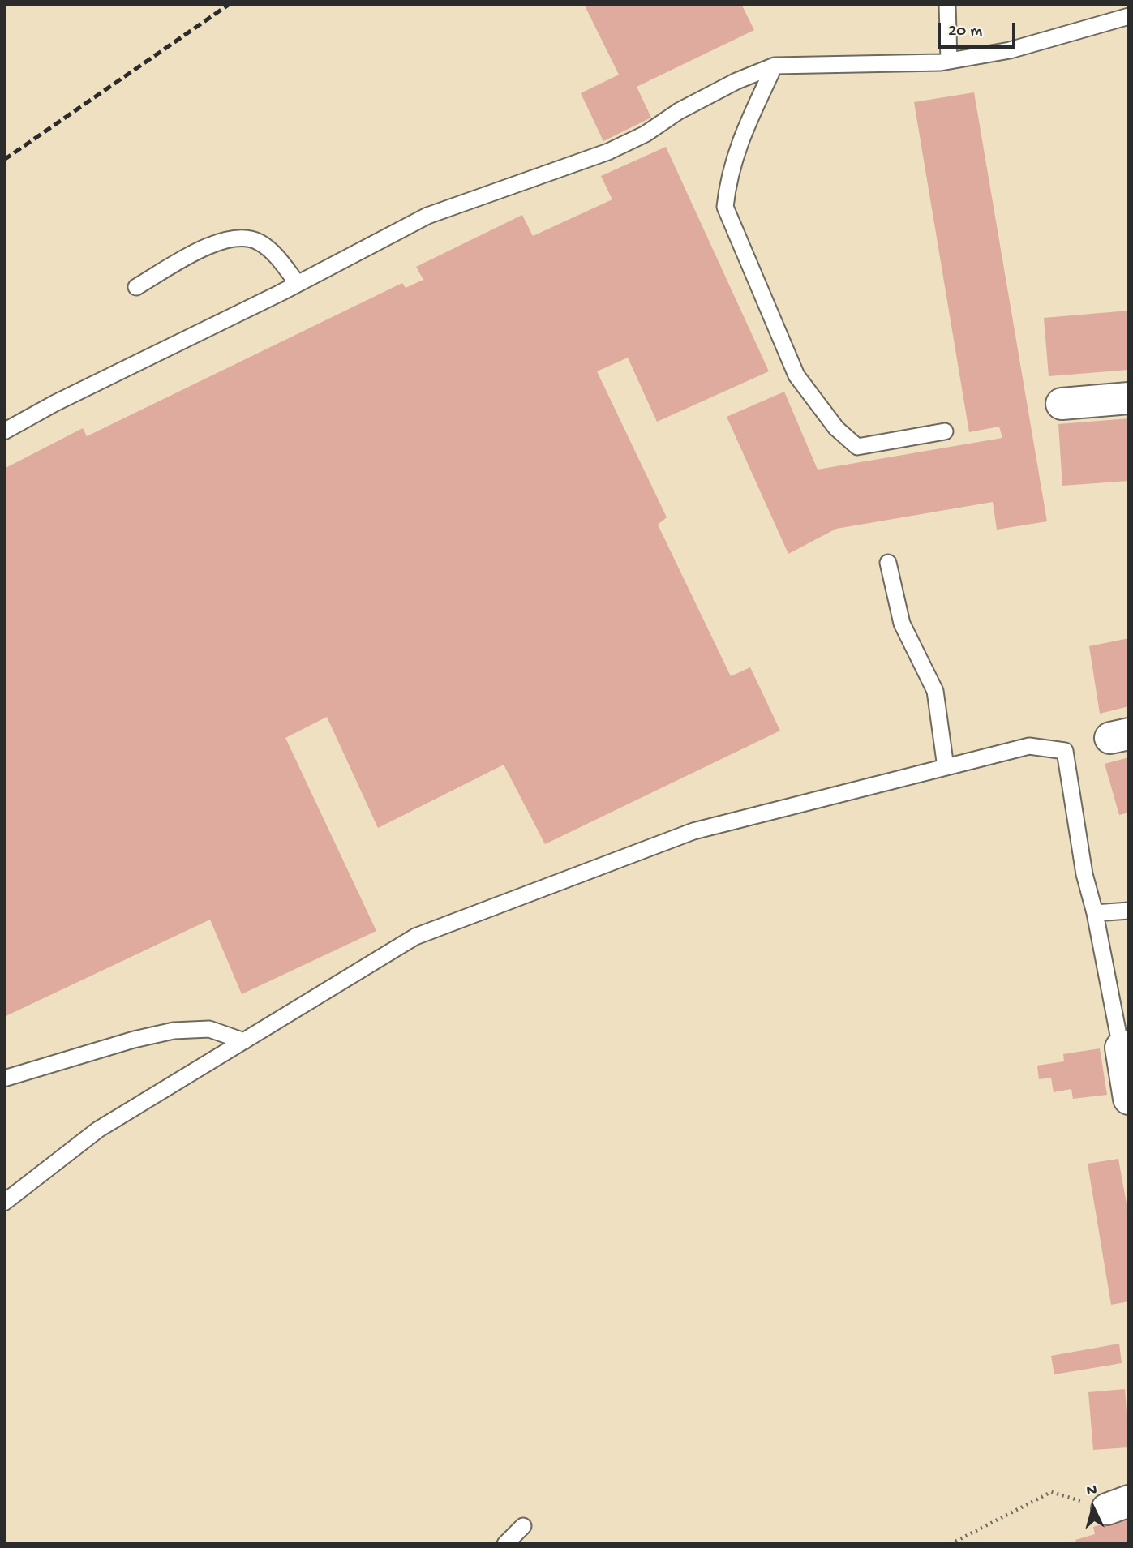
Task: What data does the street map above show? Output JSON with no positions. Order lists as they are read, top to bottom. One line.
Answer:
{"scale_bar":"20 m","north":"top"}
